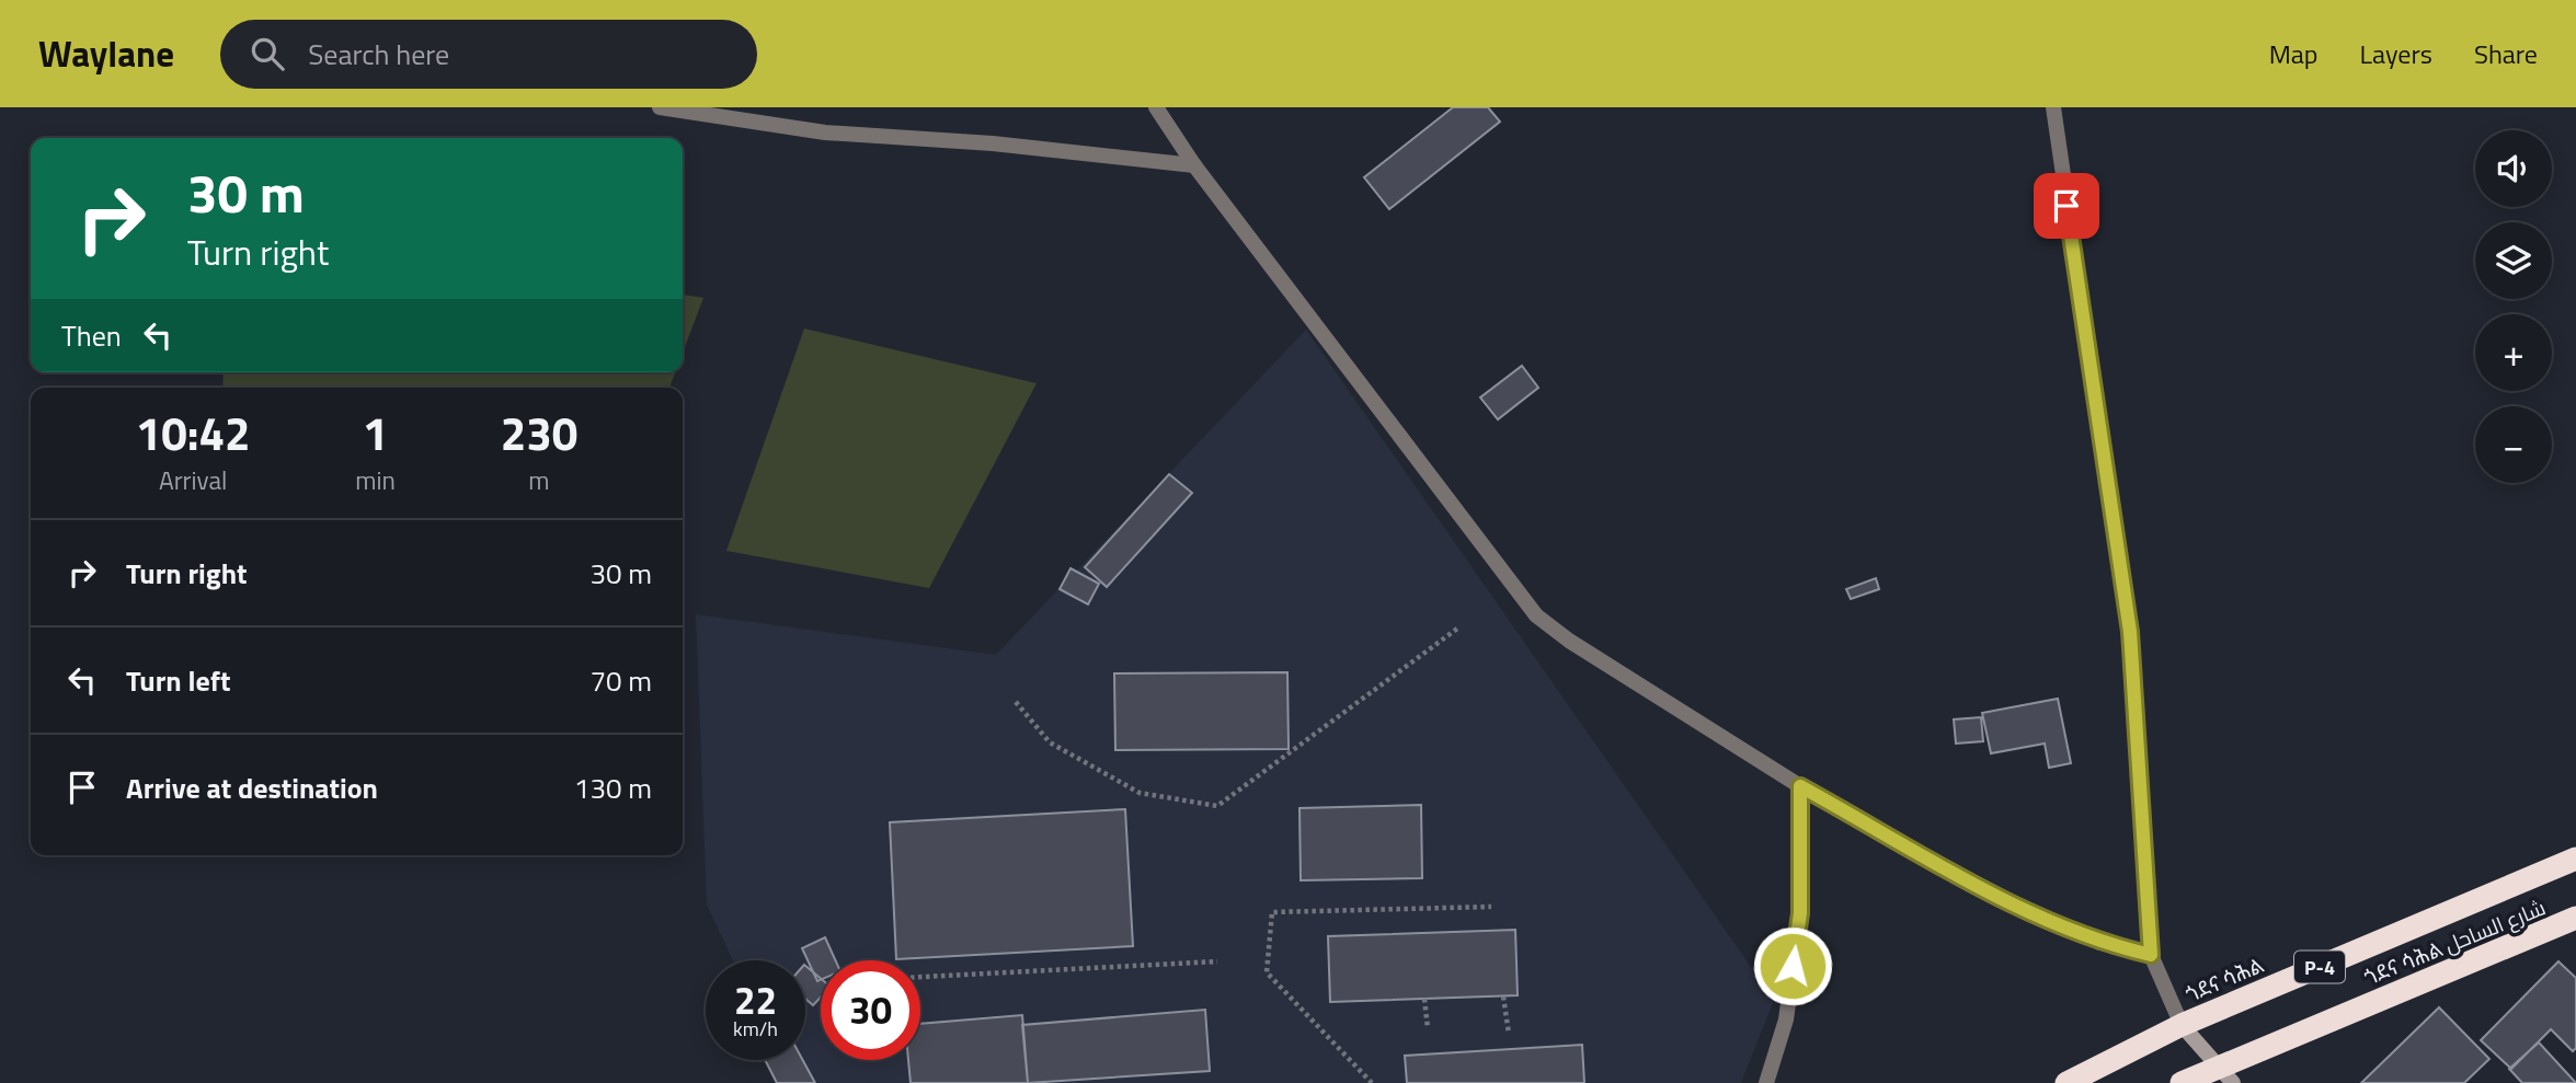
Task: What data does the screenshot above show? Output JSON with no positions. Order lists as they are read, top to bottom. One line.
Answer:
{"streets":{"highway":["ጎደና ሳሕል شارع الساحل","P-4","ጎደና ሳሕል"]},"page":{"header":"Waylane","search":"Search here","nav":["Map","Layers","Share"],"map_buttons":["+","−"],"turn":["30 m","Turn right"],"then":"Then","eta":["10:42","Arrival","1","min","230","m"],"list":[{"name":"Turn right","value":"30 m"},{"name":"Turn left","value":"70 m"},{"name":"Arrive at destination","value":"130 m"}],"speed":"22 km/h","limit":"30"}}
